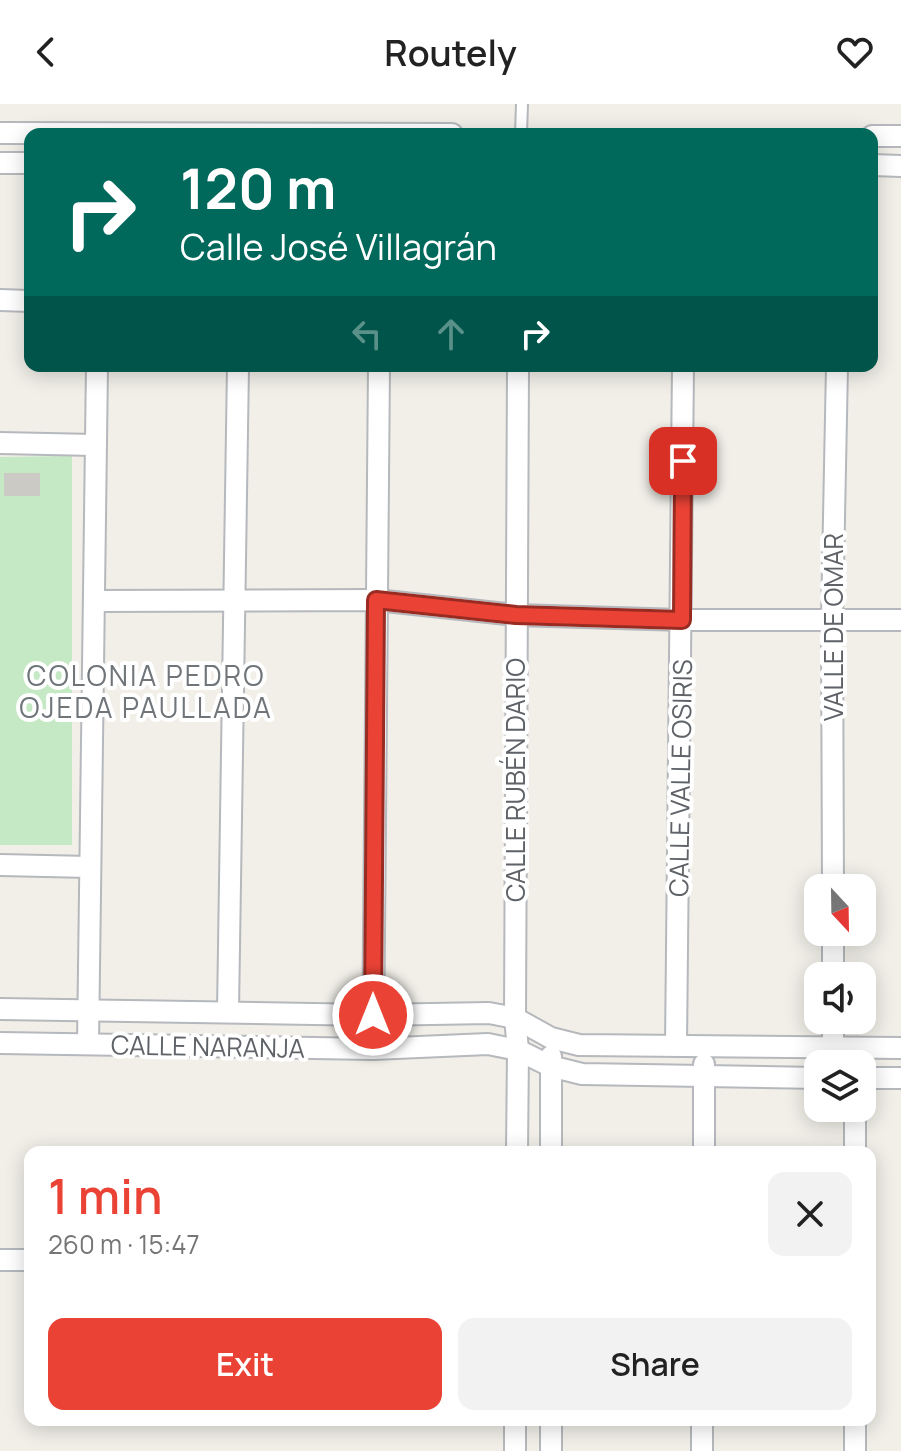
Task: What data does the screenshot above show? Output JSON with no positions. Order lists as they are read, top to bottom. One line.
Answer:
{"streets":{"street":["VALLE DE OMAR","CALLE VALLE OSIRIS","CALLE RUBÉN DARIO","CALLE NARANJA"]},"crossings":[["CALLE RUBÉN DARIO","CALLE NARANJA"]],"districts":["COLONIA PEDRO OJEDA PAULLADA"],"north":"bottom","page":{"header":"Routely","turn":["120 m","Calle José Villagrán"],"heading":["1 min","260 m · 15:47"],"buttons":["Exit","Share"]}}
